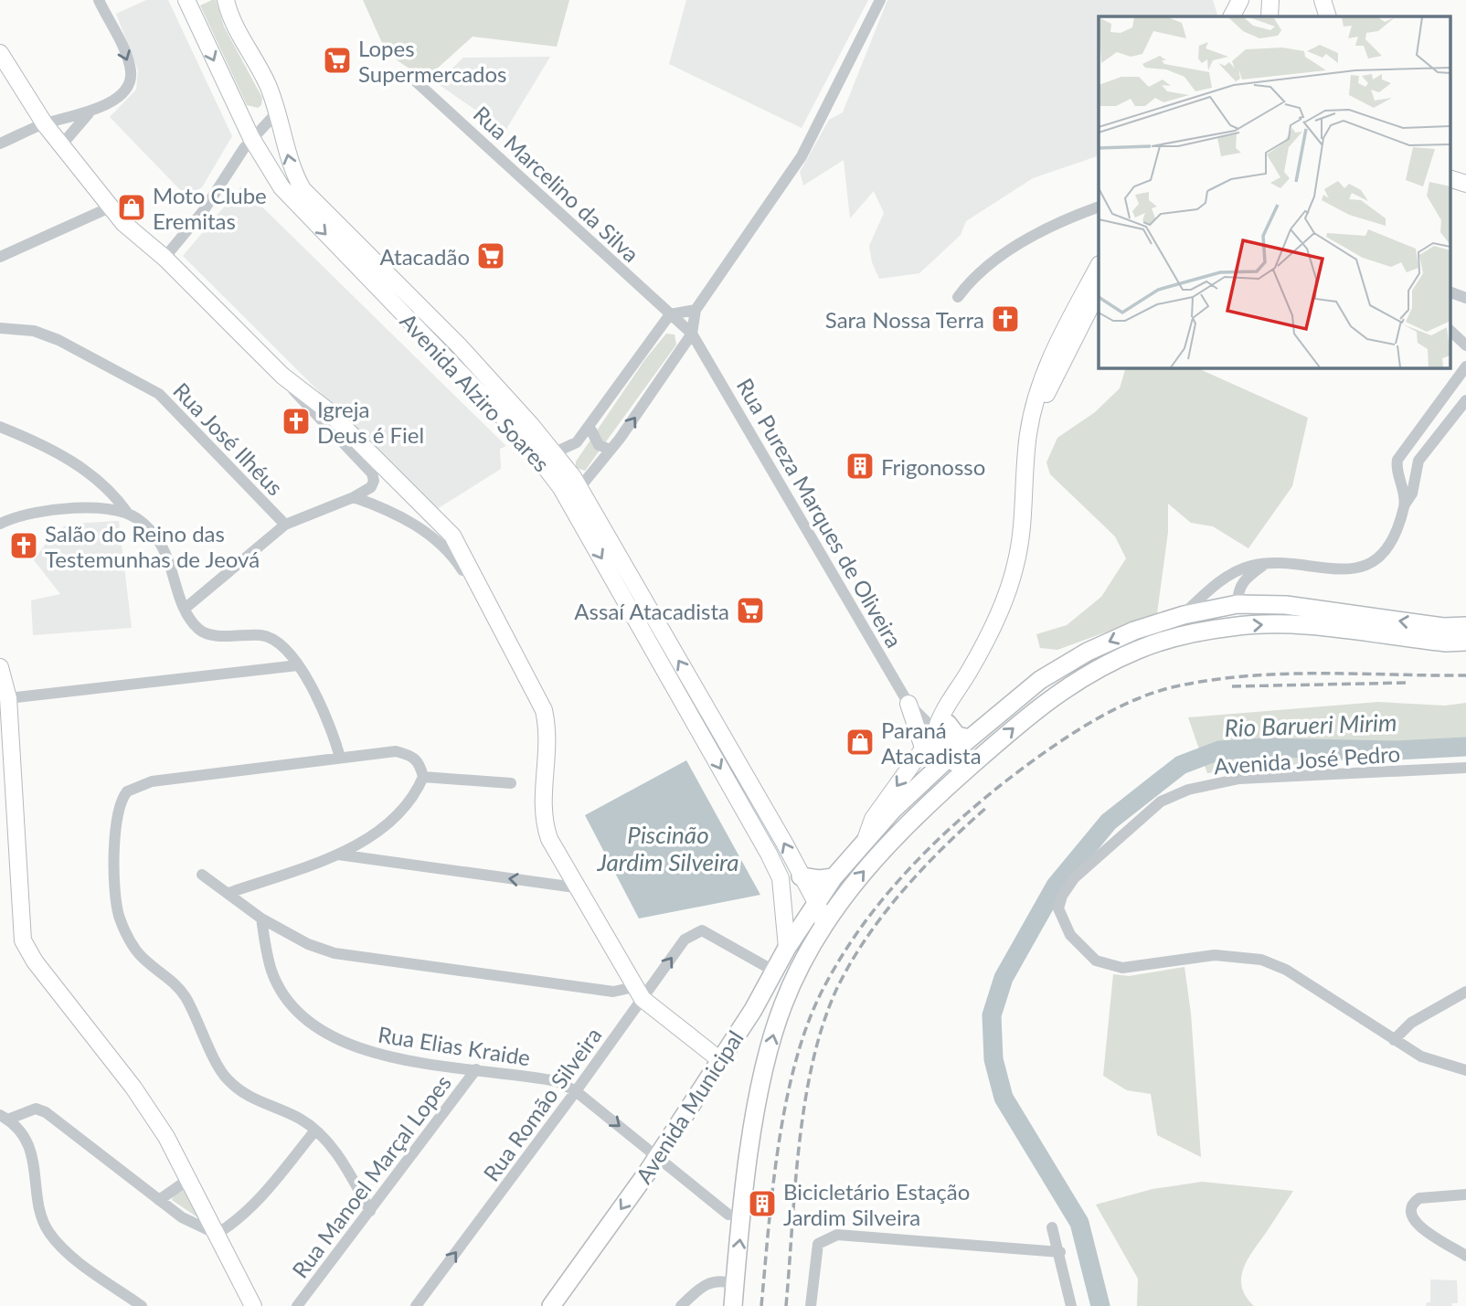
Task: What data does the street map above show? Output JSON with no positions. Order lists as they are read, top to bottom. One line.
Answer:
{"streets":{"main road":["Avenida Alziro Soares","Avenida Municipal"],"street":["Rua Marcelino da Silva","Rua José Ilhéus","Rua Pureza Marques de Oliveira","Avenida José Pedro","Rua Elias Kraide","Rua Romão Silveira","Rua Manoel Marçal Lopes"]},"crossings":[["Rua Marcelino da Silva","Rua Pureza Marques de Oliveira"],["Avenida Alziro Soares","Avenida Municipal"],["Rua Elias Kraide","Rua Romão Silveira"],["Rua Elias Kraide","Avenida Municipal"],["Rua Elias Kraide","Rua Manoel Marçal Lopes"],["Rua Romão Silveira","Avenida Municipal"]],"one_way":["Rua Romão Silveira"],"water":["Rio Barueri Mirim","Piscinão Jardim Silveira"],"places":{"supermarket":["Lopes Supermercados","Atacadão","Assaí Atacadista"],"shop":["Moto Clube Eremitas","Paraná Atacadista"],"church":["Sara Nossa Terra","Igreja Deus é Fiel","Salão do Reino das Testemunhas de Jeová"],"building":["Frigonosso","Bicicletário Estação Jardim Silveira"]}}
